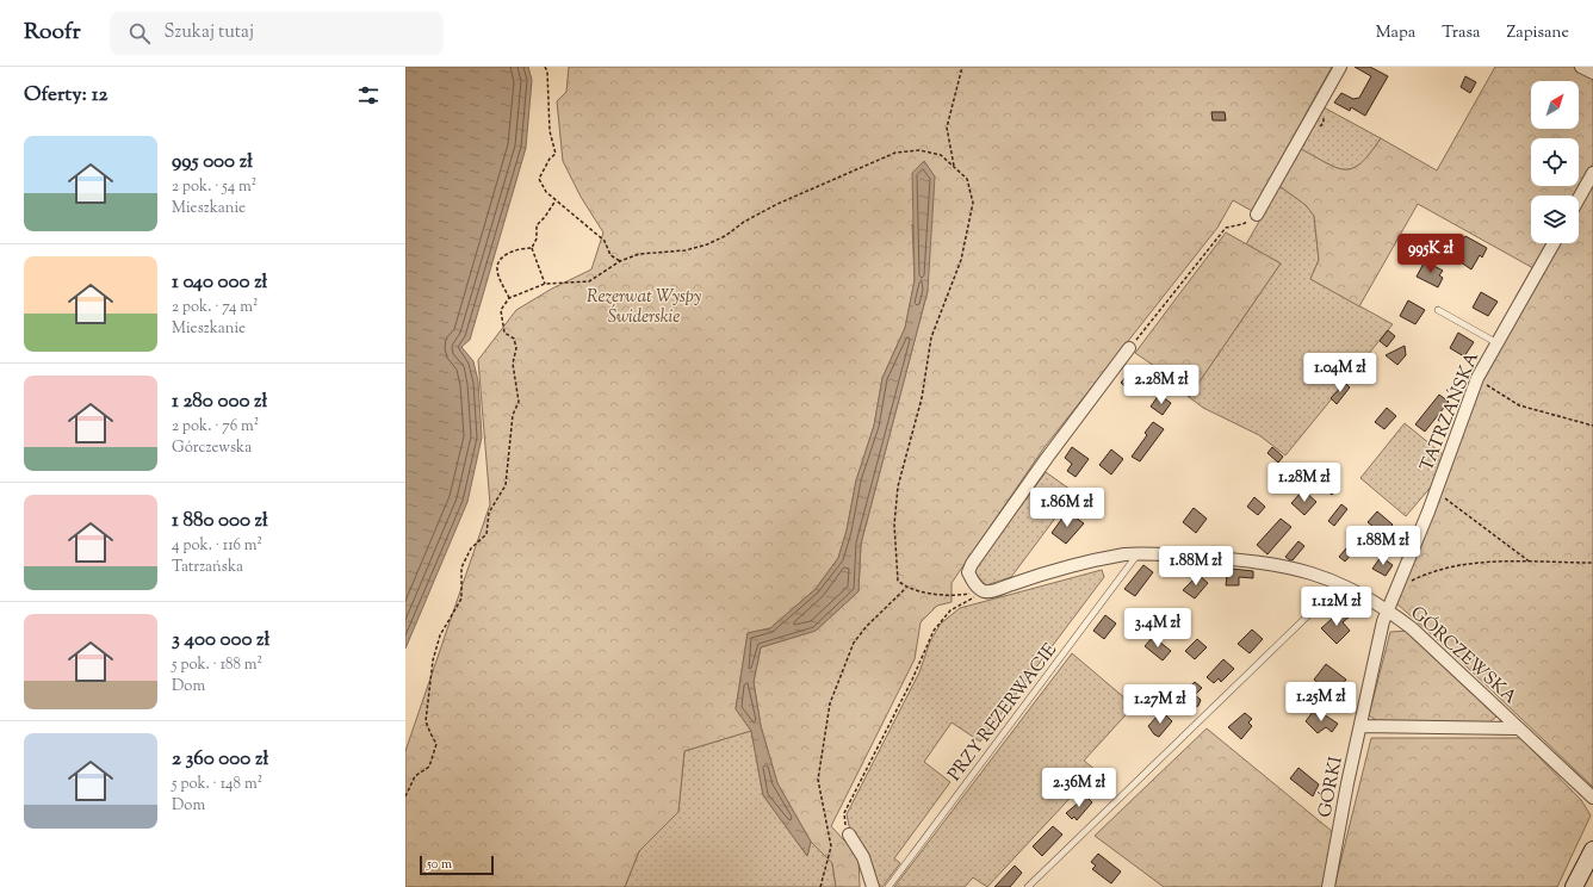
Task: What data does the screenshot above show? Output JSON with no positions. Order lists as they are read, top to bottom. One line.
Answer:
{"streets":{"street":["TATRZAŃSKA","GÓRCZEWSKA","GÓRKI"],"lane":["PRZY REZERWACIE"]},"crossings":[["TATRZAŃSKA","GÓRCZEWSKA"],["TATRZAŃSKA","GÓRKI"],["GÓRCZEWSKA","PRZY REZERWACIE"],["GÓRCZEWSKA","GÓRKI"]],"parks":["Rezerwat Wyspy Świderskie"],"scale_bar":"50 m","north":"top right","page":{"header":"Roofr","search":"Szukaj tutaj","nav":["Mapa","Trasa","Zapisane"],"heading":"Oferty: 12","list":[{"name":"995 000 zł","note":"2 pok. · 54 m² · Mieszkanie"},{"name":"1 040 000 zł","note":"2 pok. · 74 m² · Mieszkanie"},{"name":"1 280 000 zł","note":"2 pok. · 76 m² · Górczewska"},{"name":"1 880 000 zł","note":"4 pok. · 116 m² · Tatrzańska"},{"name":"3 400 000 zł","note":"5 pok. · 188 m² · Dom"},{"name":"2 360 000 zł","note":"5 pok. · 148 m² · Dom"}],"price":["995K zł","1.04M zł","2.28M zł","1.28M zł","1.86M zł","1.88M zł","1.88M zł","1.12M zł","3.4M zł","1.25M zł","1.27M zł","2.36M zł"],"scale":"50 m"}}
